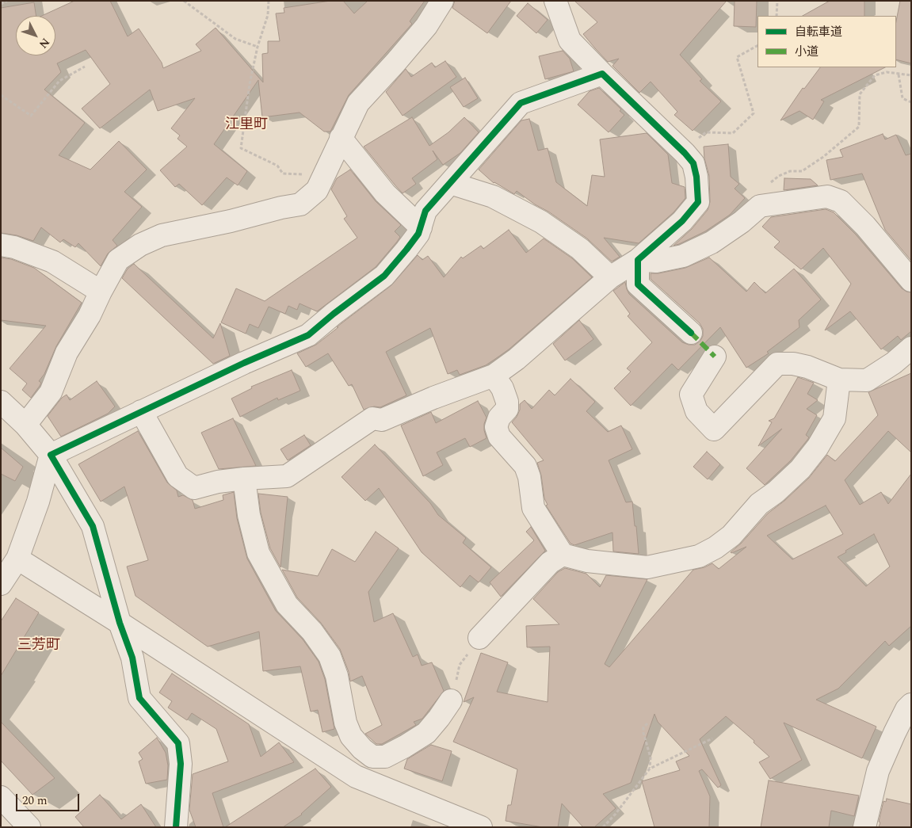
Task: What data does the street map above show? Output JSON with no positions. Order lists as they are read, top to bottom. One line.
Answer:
{"districts":["江里町","三芳町"],"legend":["自転車道","小道"],"scale_bar":"20 m","north":"bottom right"}
